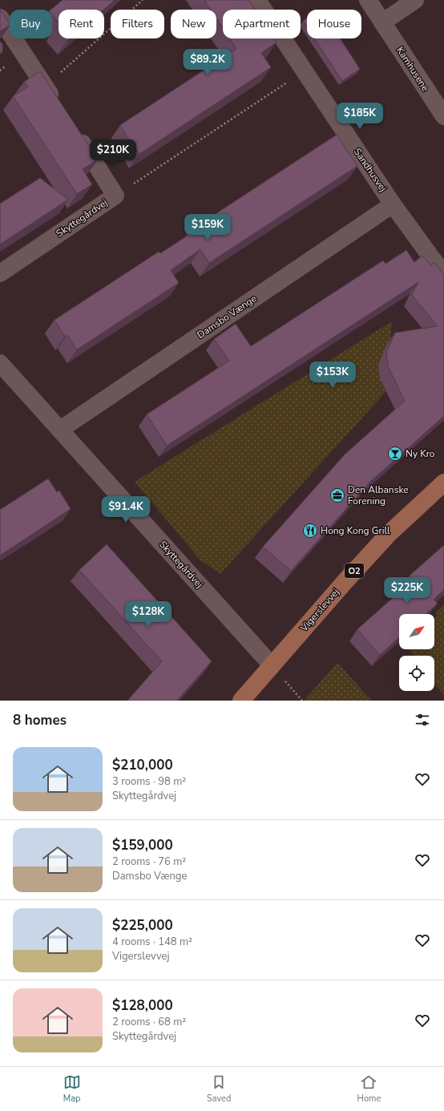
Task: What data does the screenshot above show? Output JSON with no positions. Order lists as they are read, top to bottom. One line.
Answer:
{"streets":{"main road":["O2","Vigerslevvej"],"street":["Kamhusene","Sandhusvej","Skyttegårdvej","Damsbo Vænge"]},"crossings":[["Sandhusvej","Damsbo Vænge"],["Skyttegårdvej","Damsbo Vænge"],["Skyttegårdvej","Vigerslevvej"]],"places":{"bar":["Ny Kro"],"office":["Den Albanske Forening"],"restaurant":["Hong Kong Grill"]},"north":"top right","page":{"chip":["Buy","Rent","Filters","New","Apartment","House"],"price":["$89.2K","$185K","$210K","$159K","$153K","$91.4K","$225K","$128K"],"heading":"8 homes","list":[{"name":"$210,000","note":"3 rooms · 98 m² · Skyttegårdvej"},{"name":"$159,000","note":"2 rooms · 76 m² · Damsbo Vænge"},{"name":"$225,000","note":"4 rooms · 148 m² · Vigerslevvej"},{"name":"$128,000","note":"2 rooms · 68 m² · Skyttegårdvej"}],"tabs":["Map","Saved","Home"]}}
